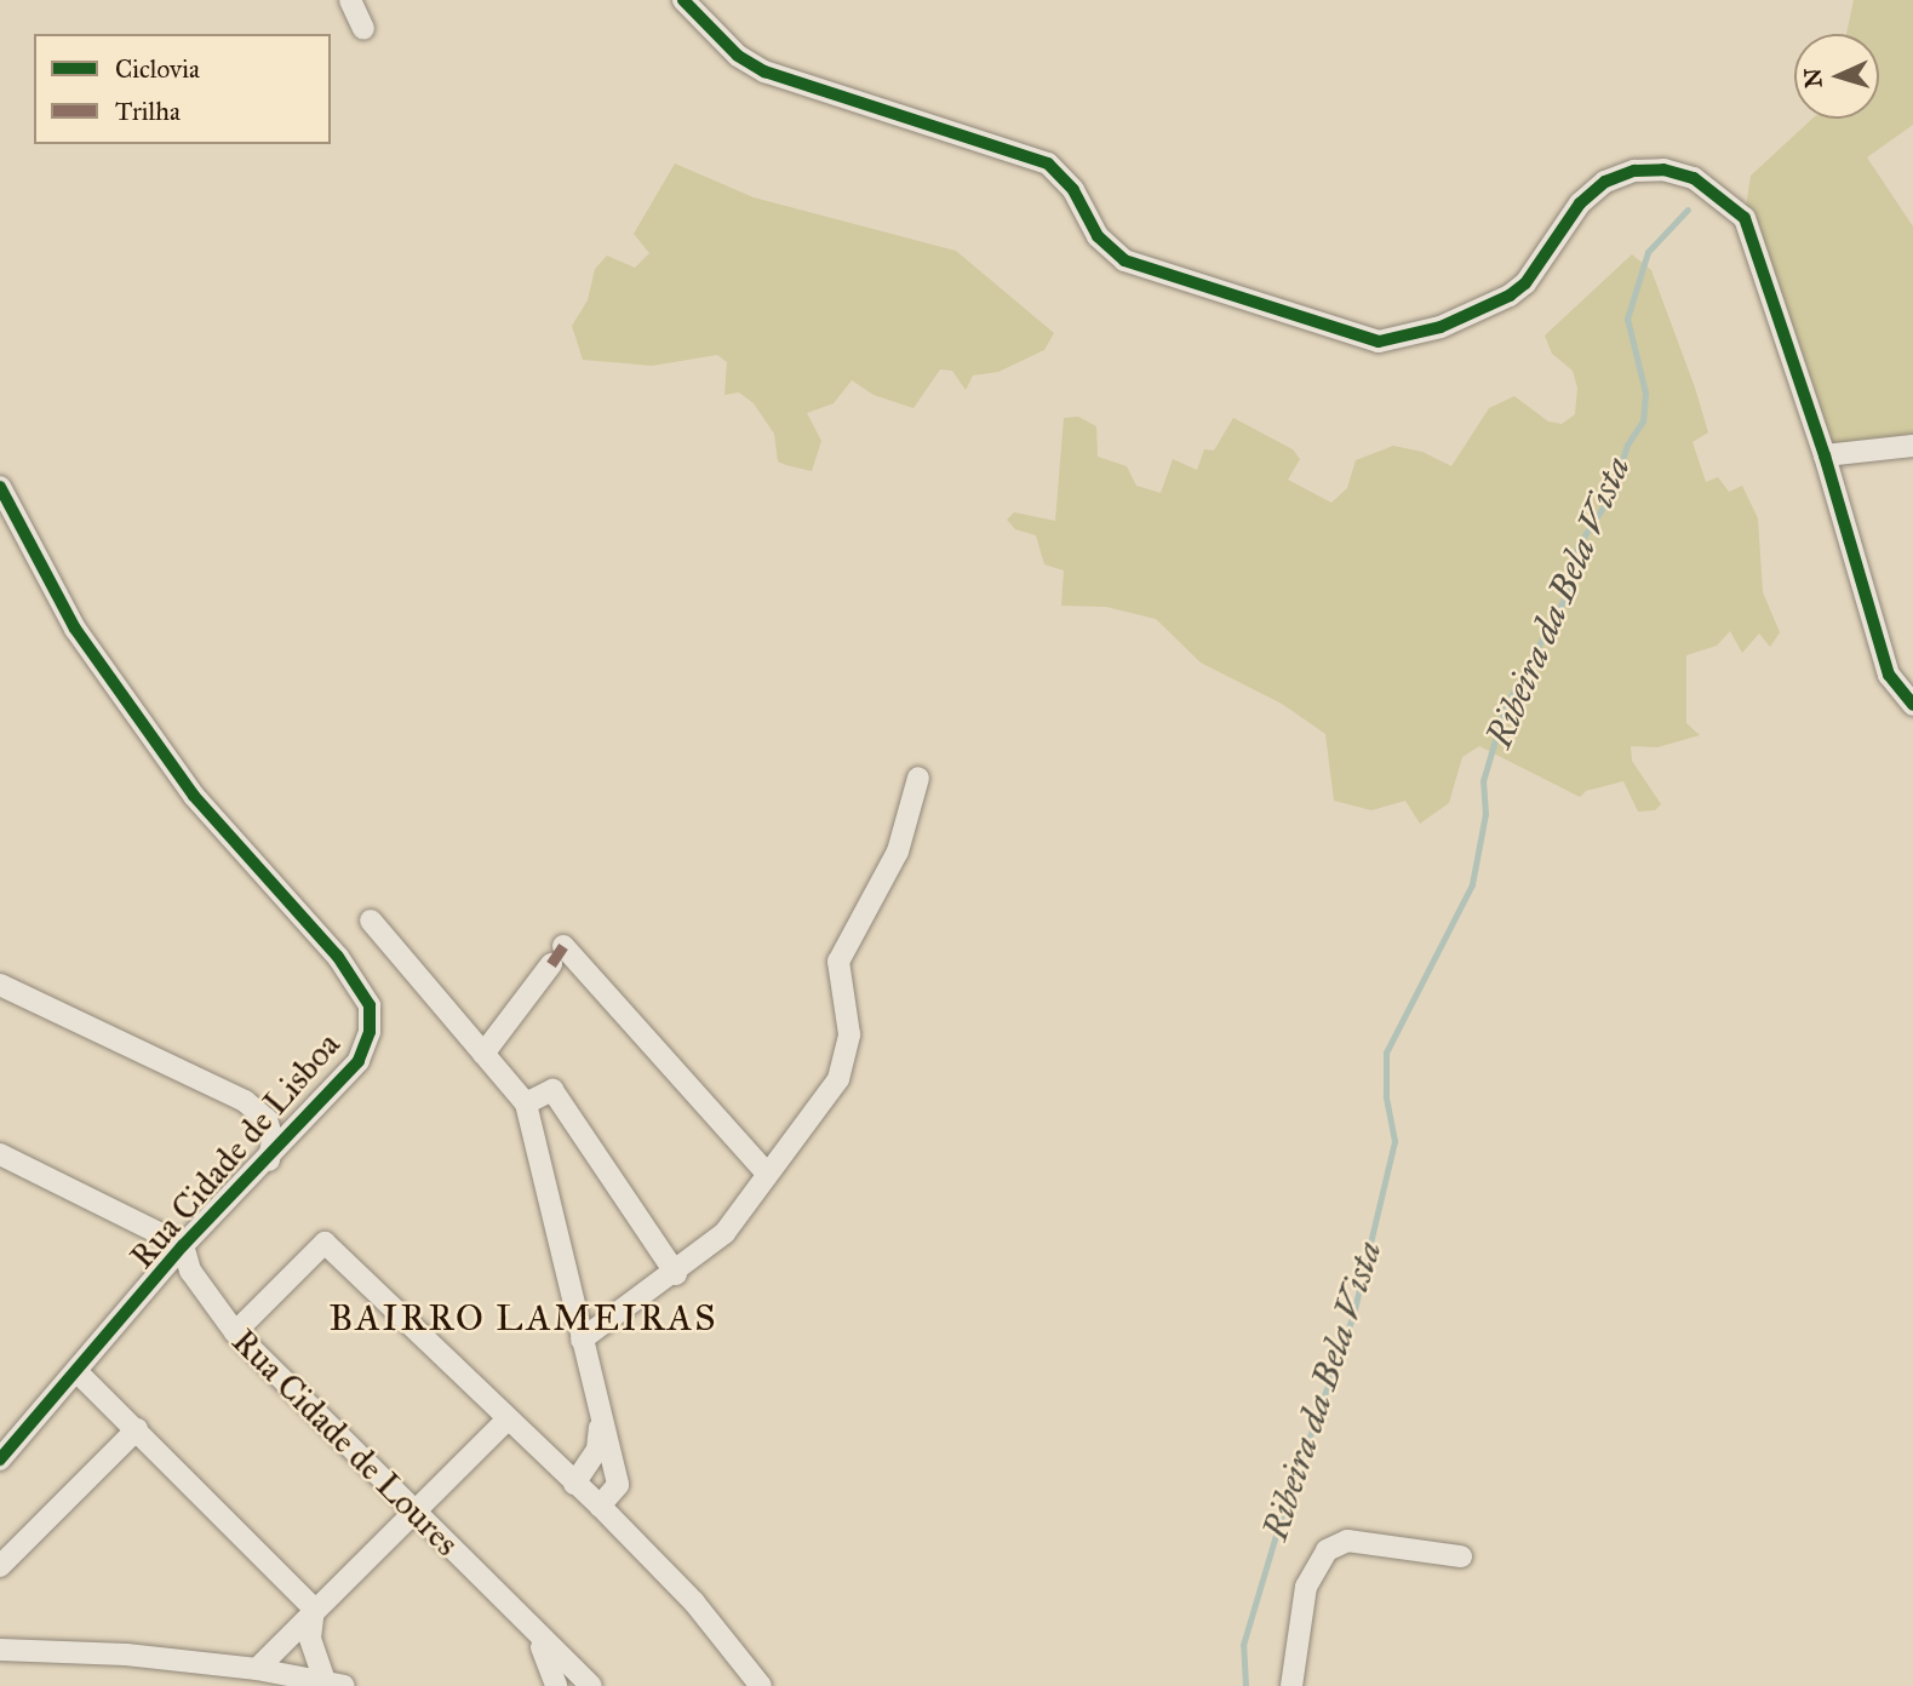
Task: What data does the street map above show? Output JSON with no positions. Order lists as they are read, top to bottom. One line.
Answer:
{"streets":{"street":["Rua Cidade de Lisboa","Rua Cidade de Loures"]},"crossings":[["Rua Cidade de Lisboa","Rua Cidade de Loures"]],"districts":["BAIRRO LAMEIRAS"],"water":["Ribeira da Bela Vista"],"legend":["Ciclovia","Trilha"],"north":"left"}
